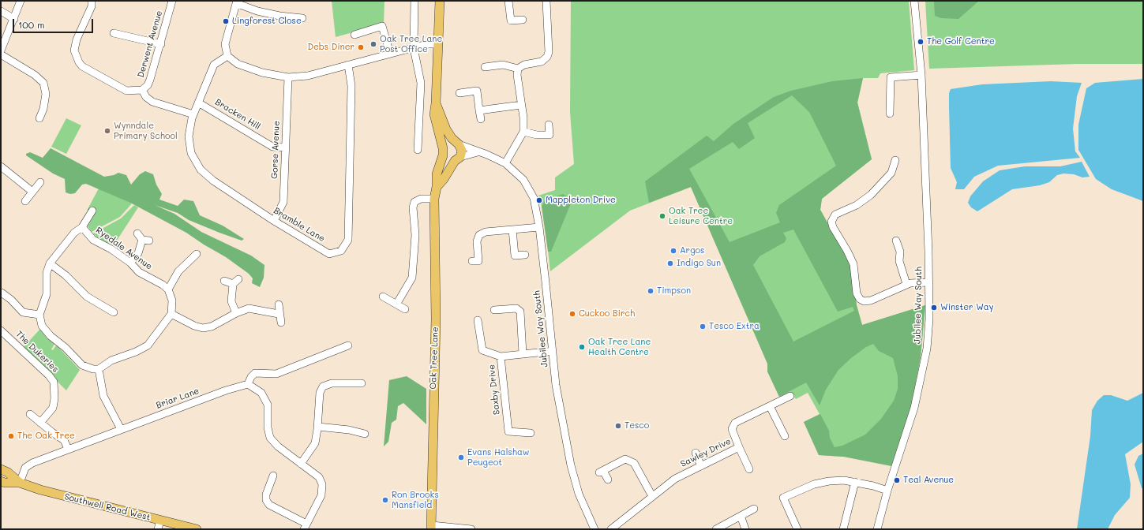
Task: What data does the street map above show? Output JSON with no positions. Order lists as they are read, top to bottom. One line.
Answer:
{"streets":{"main road":["Oak Tree Lane","Southwell Road West"],"street":["Derwent Avenue","Bracken Hill","Gorse Avenue","Bramble Lane","Ryedale Avenue","Jubilee Way South","The Dukeries","Saxby Drive","Briar Lane","Sawley Drive"]},"crossings":[["Bracken Hill","Gorse Avenue"],["Bracken Hill","Bramble Lane"],["Gorse Avenue","Bramble Lane"],["Jubilee Way South","Oak Tree Lane"],["Jubilee Way South","Saxby Drive"],["Briar Lane","Southwell Road West"]],"places":["Lingforest Close","The Golf Centre","Oak Tree Lane Post Office","Debs Diner","Wynndale Primary School","Mappleton Drive","Oak Tree Leisure Centre","Argos","Indigo Sun","Timpson","Winster Way","Cuckoo Birch","Tesco Extra","Oak Tree Lane Health Centre","Tesco","The Oak Tree","Evans Halshaw Peugeot","Teal Avenue","Ron Brooks Mansfield"],"scale_bar":"100 m"}
